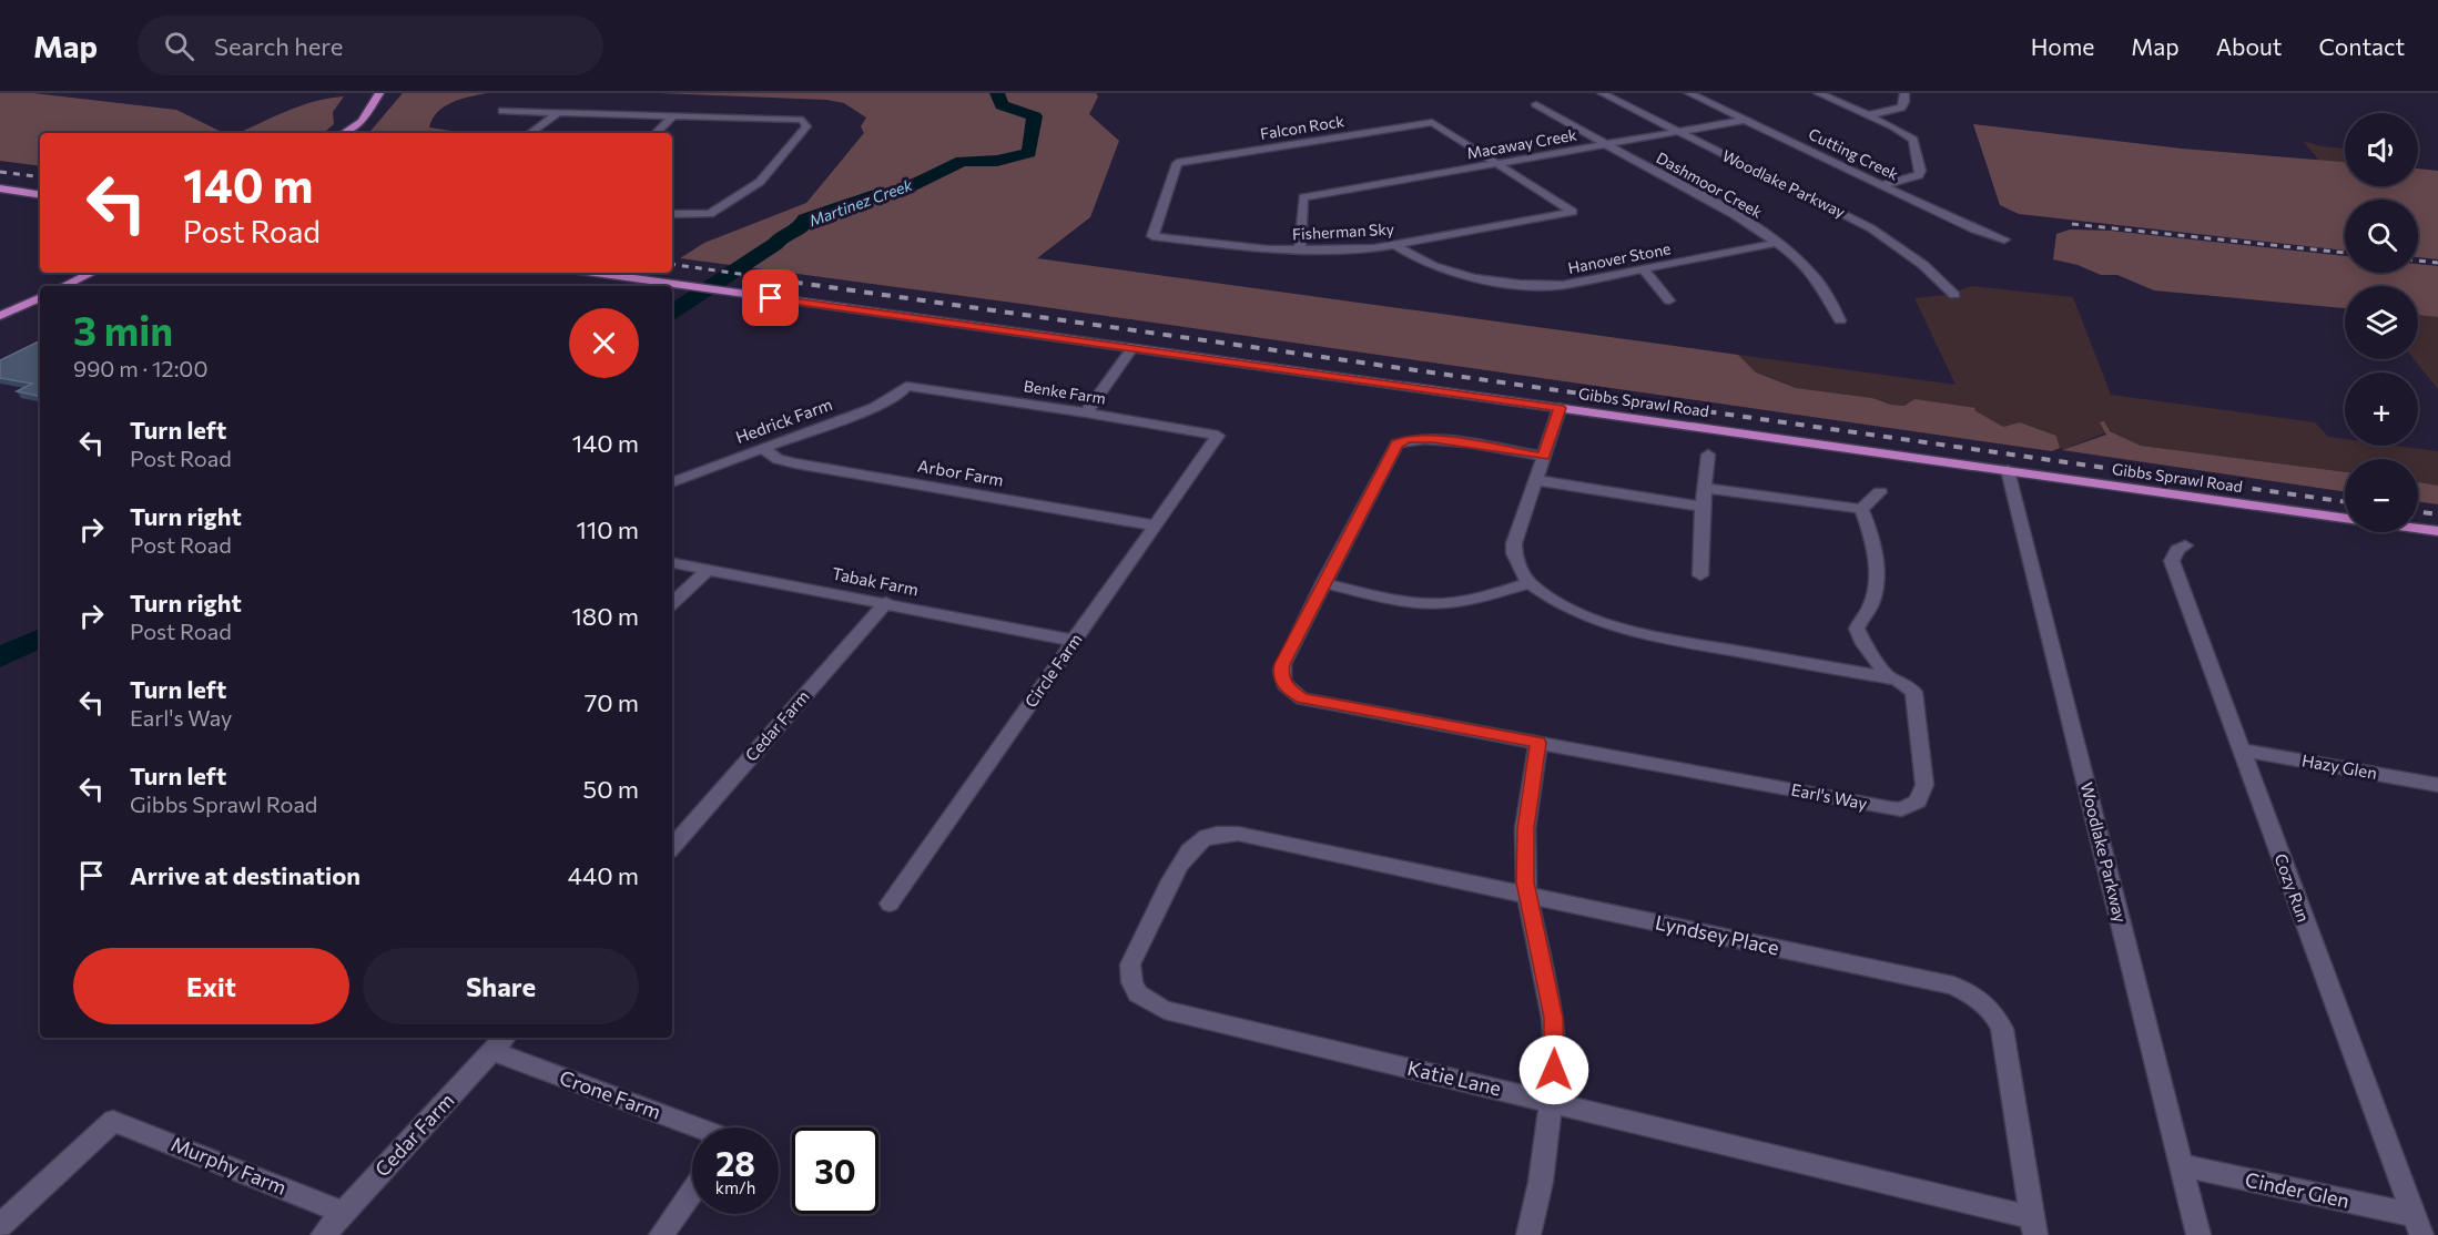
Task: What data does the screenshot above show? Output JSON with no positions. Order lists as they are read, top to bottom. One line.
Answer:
{"streets":{"main road":["Gibbs Sprawl Road"],"street":["Falcon Rock","Macaway Creek","Cutting Creek","Woodlake Parkway","Dashmoor Creek","Fisherman Sky","Hanover Stone","Benke Farm","Hedrick Farm","Arbor Farm","Tabak Farm","Circle Farm","Cedar Farm","Hazy Glen","Earl's Way","Cozy Run","Lyndsey Place","Katie Lane","Crone Farm","Murphy Farm","Cinder Glen"]},"crossings":[["Falcon Rock","Macaway Creek"],["Falcon Rock","Fisherman Sky"],["Macaway Creek","Cutting Creek"],["Macaway Creek","Woodlake Parkway"],["Macaway Creek","Dashmoor Creek"],["Macaway Creek","Fisherman Sky"],["Woodlake Parkway","Gibbs Sprawl Road"],["Woodlake Parkway","Cinder Glen"],["Dashmoor Creek","Hanover Stone"],["Fisherman Sky","Hanover Stone"],["Benke Farm","Hedrick Farm"],["Benke Farm","Circle Farm"],["Gibbs Sprawl Road","Earl's Way"],["Hedrick Farm","Arbor Farm"],["Arbor Farm","Circle Farm"],["Tabak Farm","Circle Farm"],["Tabak Farm","Cedar Farm"],["Cedar Farm","Crone Farm"],["Cedar Farm","Murphy Farm"],["Hazy Glen","Cozy Run"],["Cozy Run","Cinder Glen"],["Lyndsey Place","Katie Lane"]],"water":["Martinez Creek"],"page":{"header":"Map","search":"Search here","nav":["Home","Map","About","Contact"],"map_buttons":["+","−"],"turn":["140 m","Post Road"],"heading":["3 min","990 m · 12:00"],"list":[{"name":"Turn left","note":"Post Road","value":"140 m"},{"name":"Turn right","note":"Post Road","value":"110 m"},{"name":"Turn right","note":"Post Road","value":"180 m"},{"name":"Turn left","note":"Earl's Way","value":"70 m"},{"name":"Turn left","note":"Gibbs Sprawl Road","value":"50 m"},{"name":"Arrive at destination","value":"440 m"}],"buttons":["Exit","Share"],"speed":"28 km/h","limit":"30"}}
